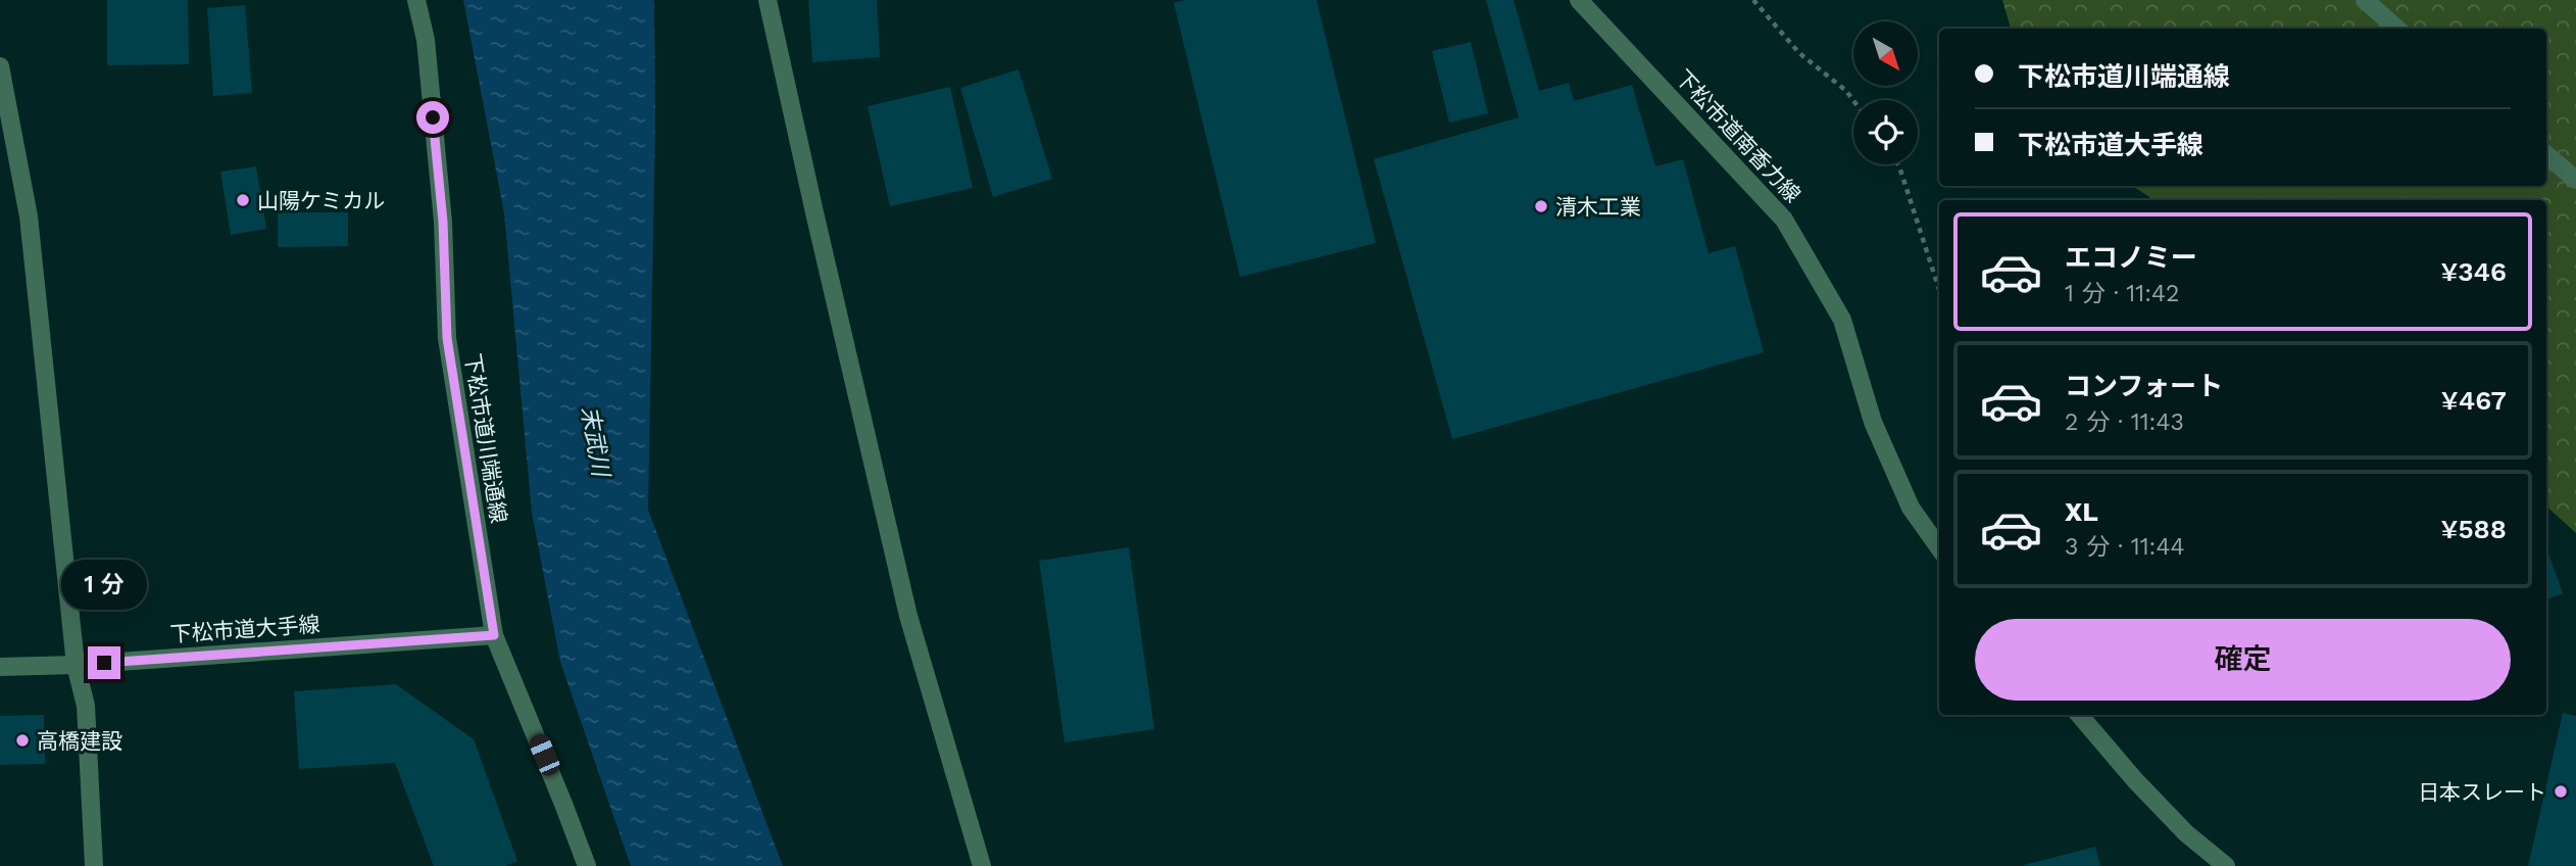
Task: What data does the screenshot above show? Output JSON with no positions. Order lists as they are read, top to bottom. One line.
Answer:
{"streets":{"street":["下松市道南香力線","下松市道川端通線","下松市道大手線"]},"crossings":[["下松市道川端通線","下松市道大手線"]],"water":["末武川"],"places":["山陽ケミカル","清木工業","高橋建設","日本スレート"],"north":"bottom right","page":{"banner":["下松市道川端通線","下松市道大手線"],"list":[{"name":"エコノミー","note":"1 分 · 11:42","value":"¥346"},{"name":"コンフォート","note":"2 分 · 11:43","value":"¥467"},{"name":"XL","note":"3 分 · 11:44","value":"¥588"}],"bubble":"1 分","buttons":"確定"}}
